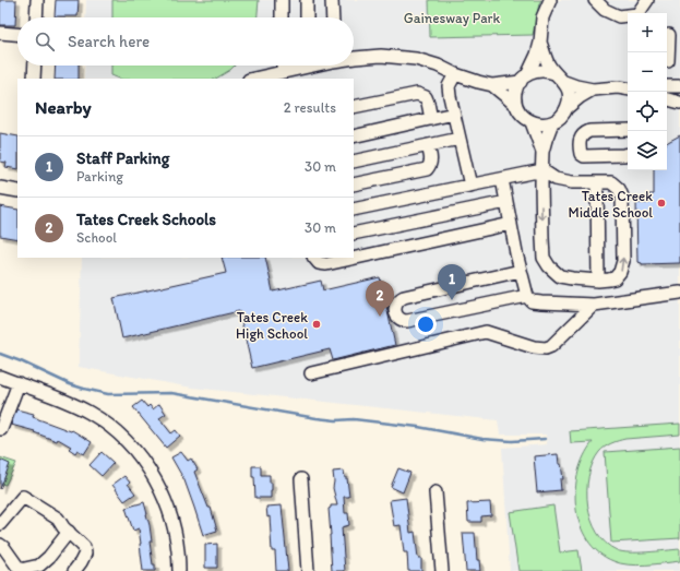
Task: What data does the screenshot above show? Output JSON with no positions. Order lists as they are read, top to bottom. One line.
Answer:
{"parks":["Gainesway Park"],"places":["Tates Creek Middle School","Tates Creek High School"],"page":{"map_buttons":["+","−"],"search":"Search here","heading":["Nearby","2 results"],"list":[{"mark":"1","name":"Staff Parking","note":"Parking","value":"30 m"},{"mark":"2","name":"Tates Creek Schools","note":"School","value":"30 m"}],"pins":["1","2"]}}
